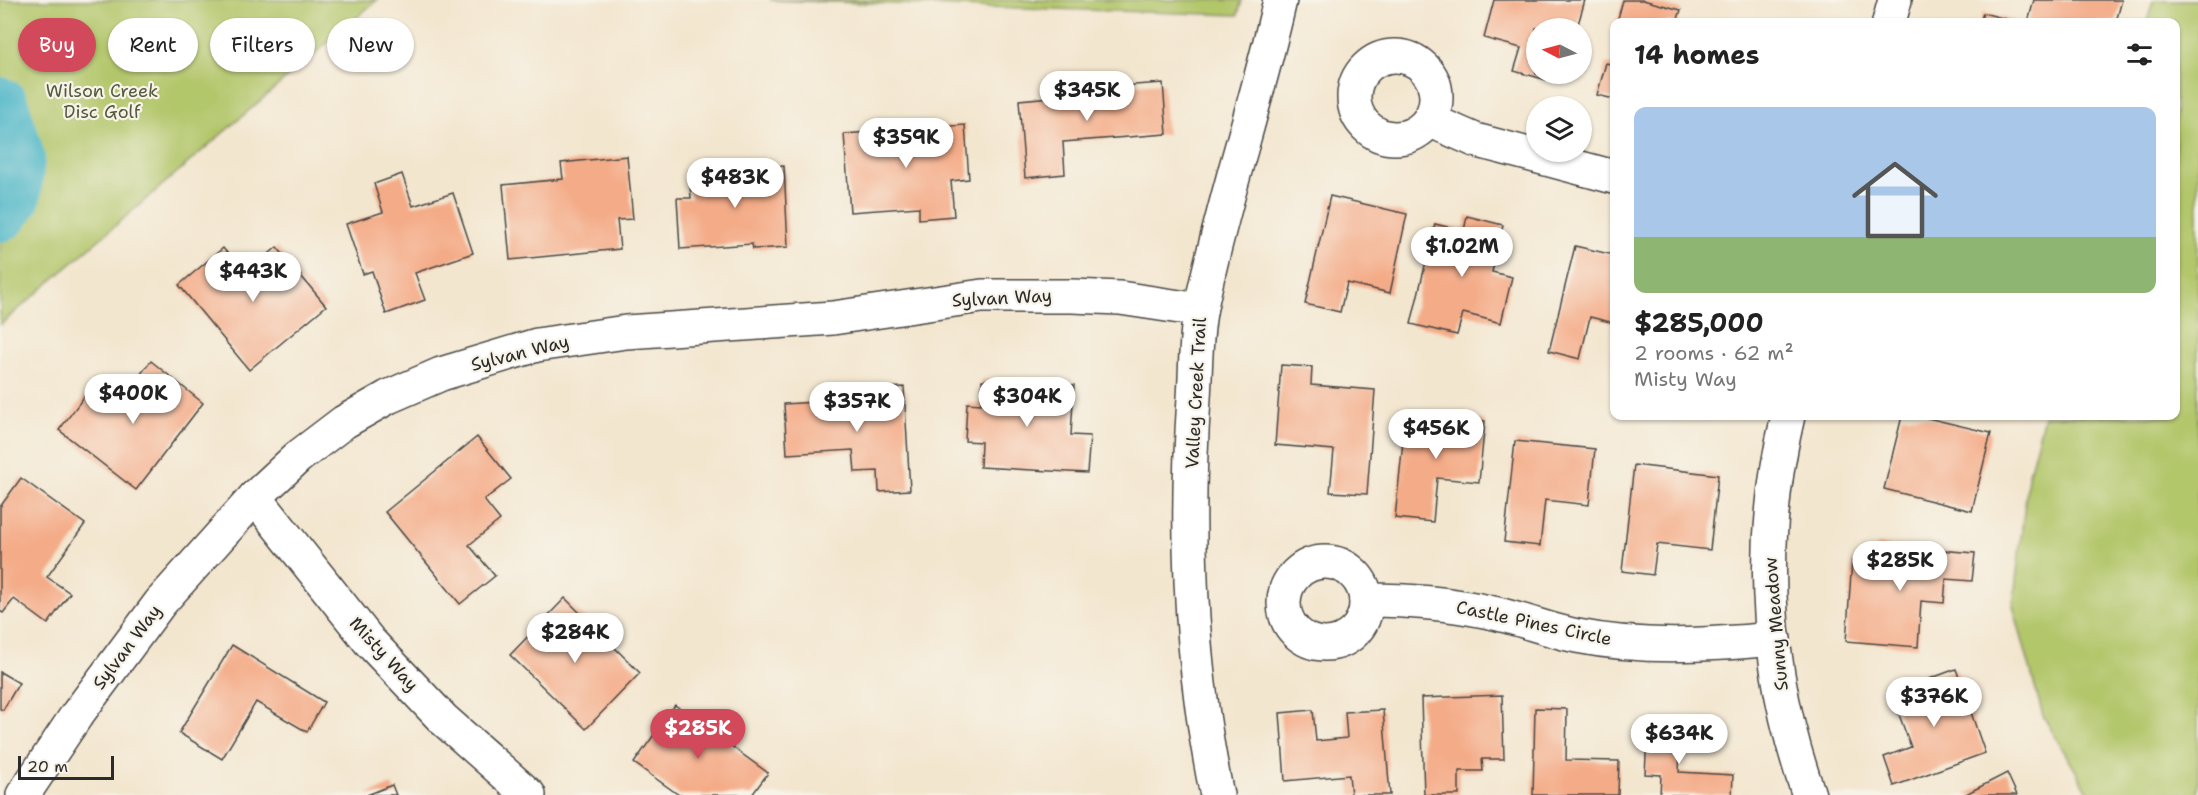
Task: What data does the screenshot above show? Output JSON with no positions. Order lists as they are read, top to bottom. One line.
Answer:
{"streets":{"street":["Sylvan Way","Valley Creek Trail","Castle Pines Circle","Sunny Meadow","Misty Way"]},"crossings":[["Sylvan Way","Valley Creek Trail"],["Sylvan Way","Misty Way"],["Castle Pines Circle","Sunny Meadow"]],"parks":["Wilson Creek Disc Golf"],"scale_bar":"20 m","north":"left","page":{"chip":["Buy","Rent","Filters","New"],"heading":"14 homes","price":["$345K","$359K","$483K","$1.02M","$443K","$400K","$304K","$357K","$456K","$285K","$284K","$376K","$285K","$634K"],"list":[{"name":"$285,000","note":"2 rooms · 62 m² · Misty Way"}],"scale":"20 m"}}
